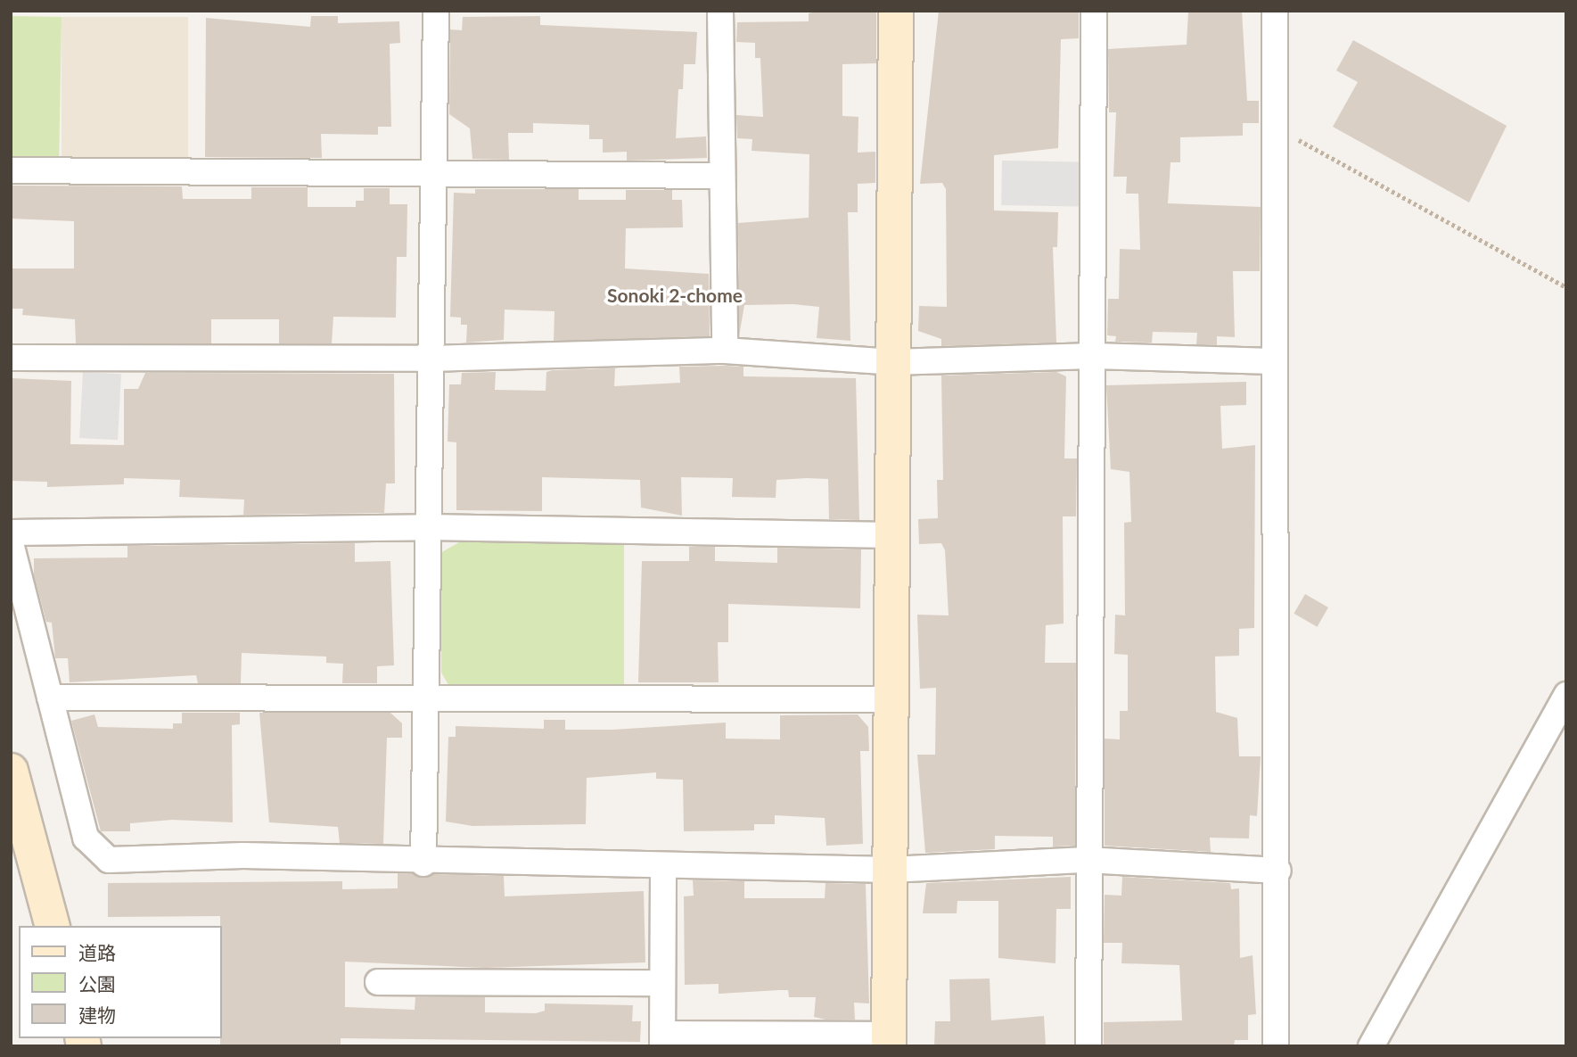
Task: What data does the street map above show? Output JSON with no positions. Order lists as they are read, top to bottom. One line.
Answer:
{"districts":["Sonoki 2-chome"],"legend":["道路","公園","建物"]}
